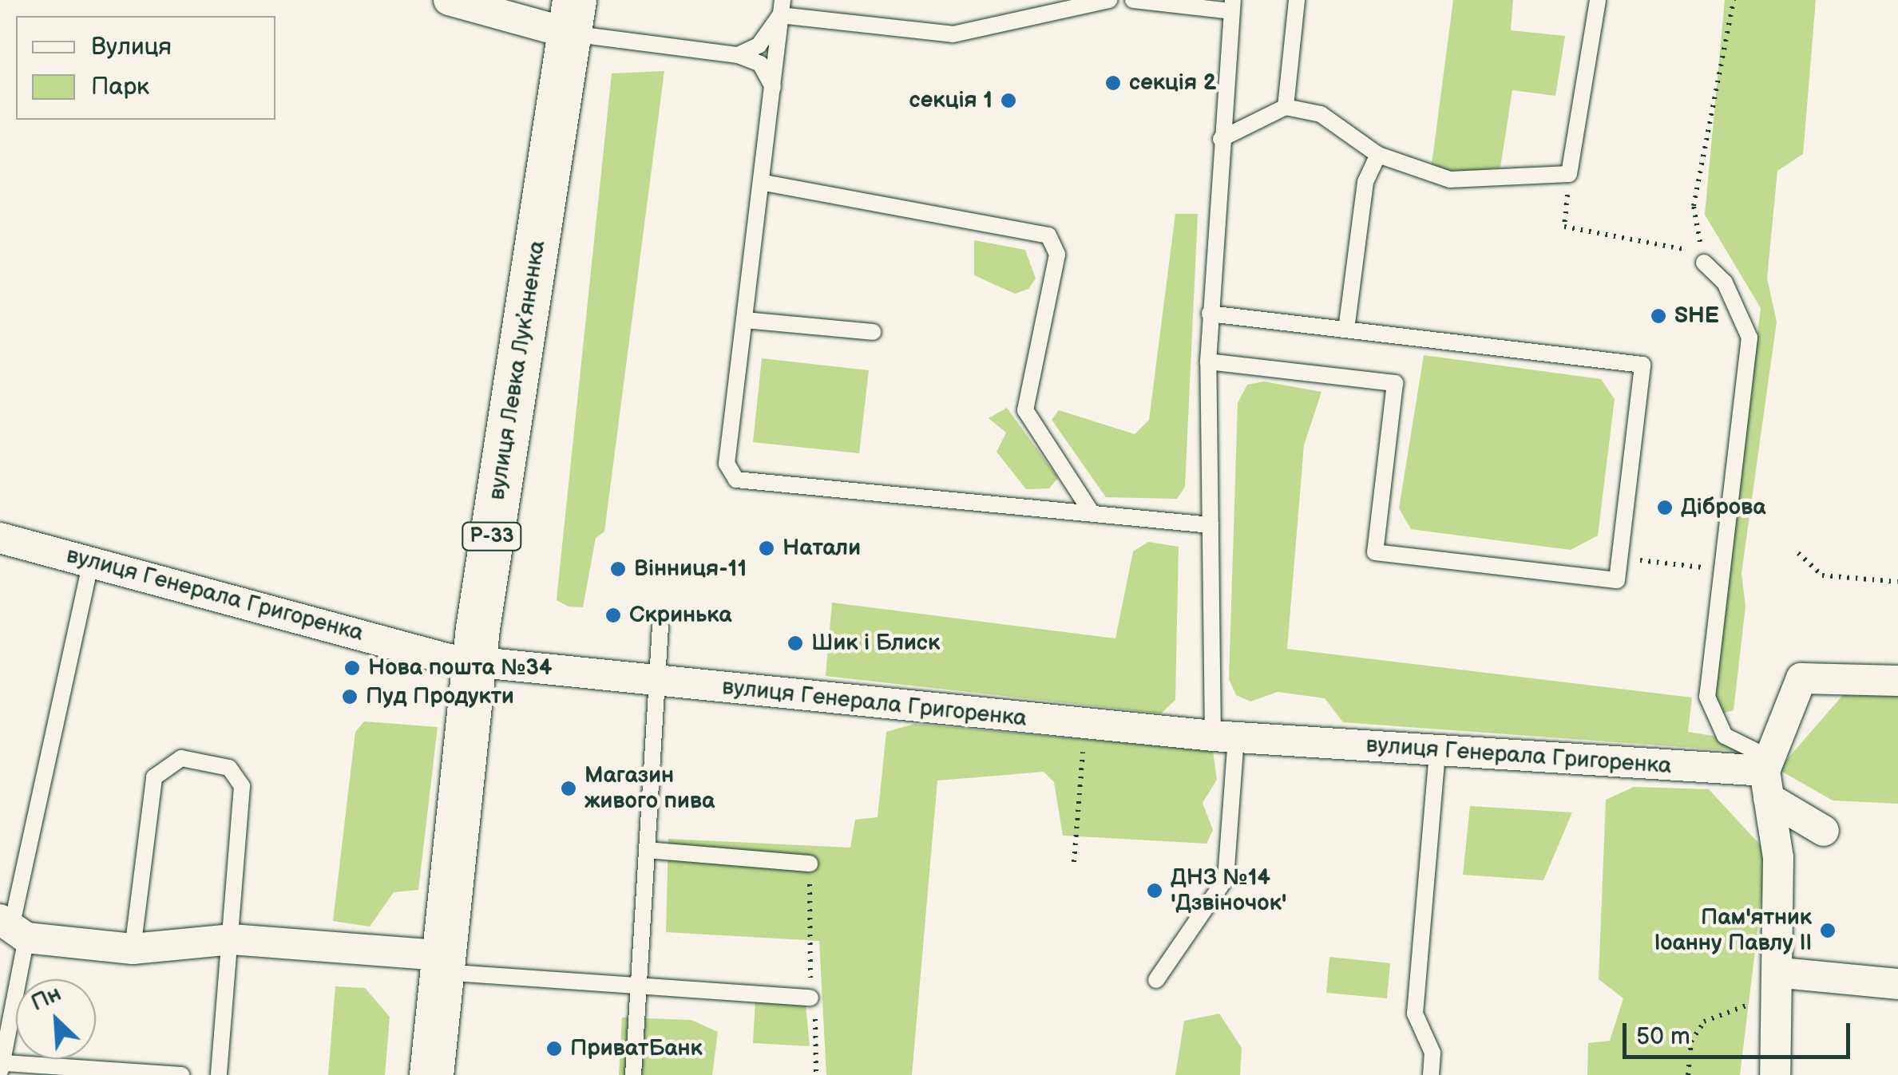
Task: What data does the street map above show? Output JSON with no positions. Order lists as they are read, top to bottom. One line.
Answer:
{"streets":{"main road":["вулиця Левка Лукʼяненка","Р-33"],"street":["вулиця Генерала Григоренка"]},"crossings":[["вулиця Левка Лукʼяненка","вулиця Генерала Григоренка"]],"places":["секція 2","секція 1","SHE","Діброва","Натали","Вінниця-11","Скринька","Шик і Блиск","Нова пошта №34","Пуд Продукти","Магазин живого пива","ДНЗ №14 'Дзвіночок'","Пам'ятник Іоанну Павлу ІІ","ПриватБанк"],"legend":["Вулиця","Парк"],"scale_bar":"50 m","north":"top left"}
